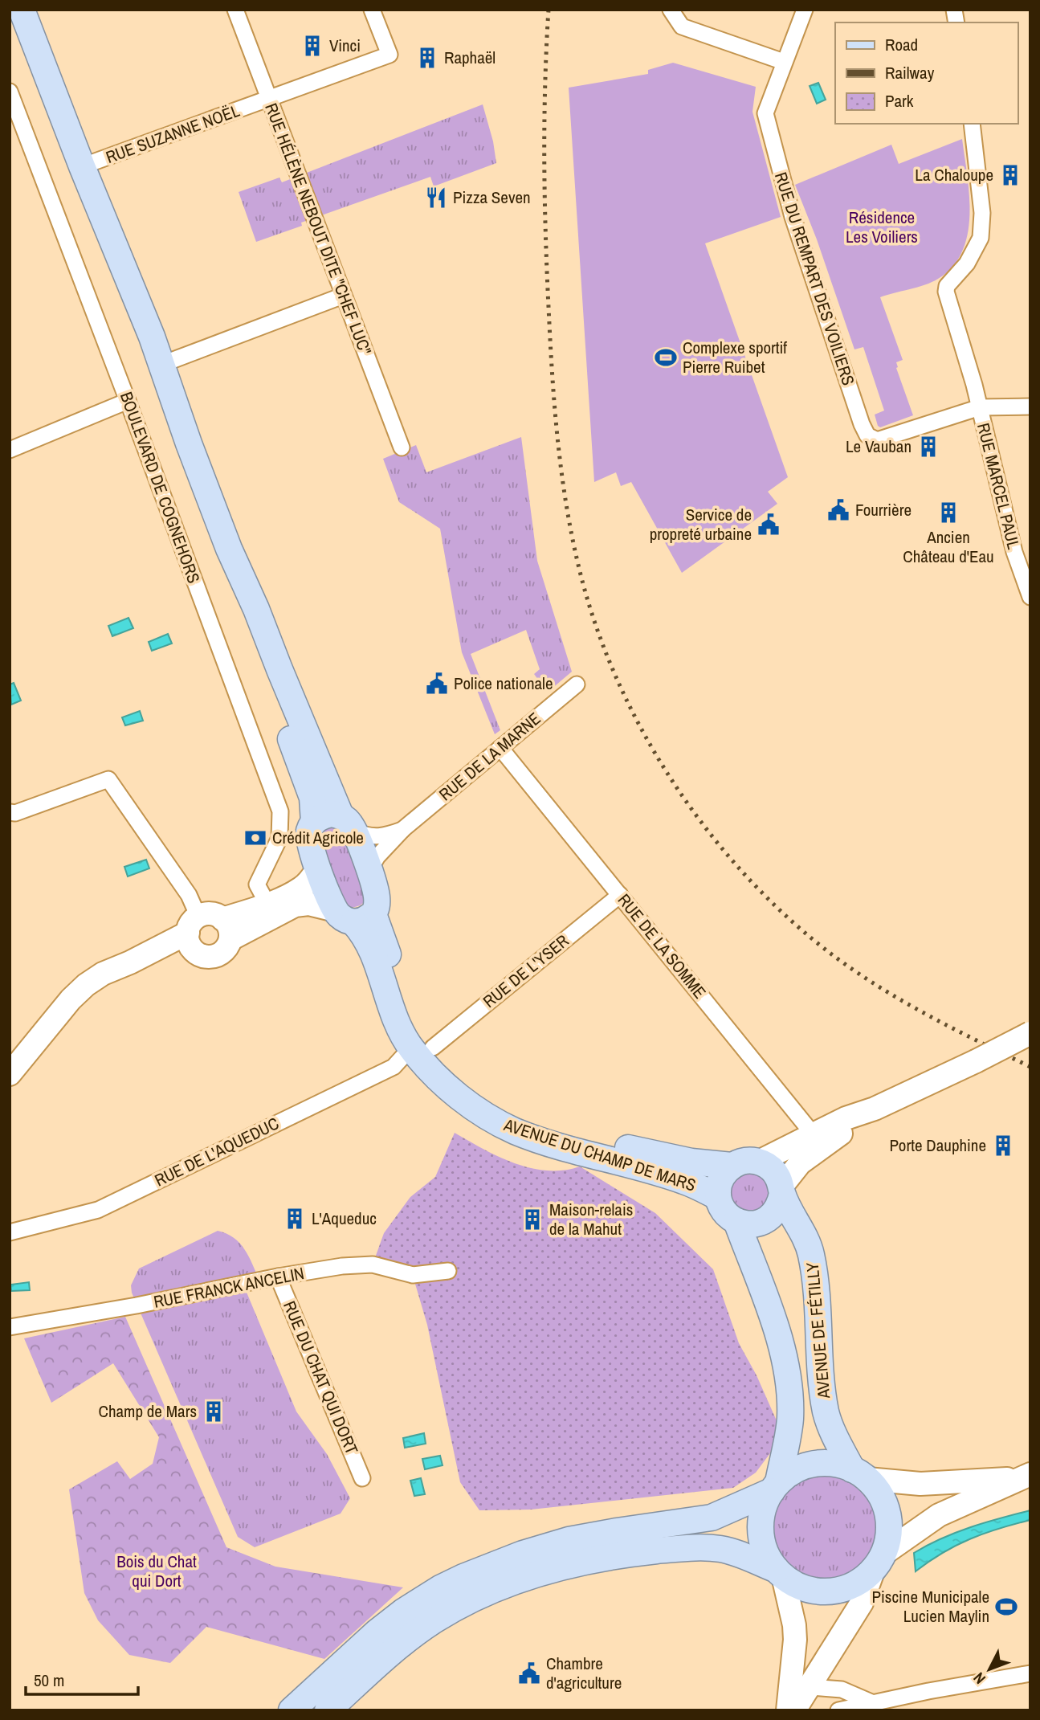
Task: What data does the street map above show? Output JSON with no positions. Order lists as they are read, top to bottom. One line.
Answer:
{"streets":{"main road":["BOULEVARD DE COGNEHORS","AVENUE DU CHAMP DE MARS","AVENUE DE FÉTILLY"],"street":["RUE SUZANNE NOËL","RUE HÉLÈNE NEBOUT DITE \"CHEF LUC\"","RUE DU REMPART DES VOILIERS","RUE MARCEL PAUL","RUE DE LA MARNE","RUE DE LA SOMME","RUE DE L'YSER","RUE DE L'AQUEDUC","RUE FRANCK ANCELIN","RUE DU CHAT QUI DORT"]},"crossings":[["RUE SUZANNE NOËL","RUE HÉLÈNE NEBOUT DITE \"CHEF LUC\""],["RUE SUZANNE NOËL","BOULEVARD DE COGNEHORS"],["RUE DU REMPART DES VOILIERS","RUE MARCEL PAUL"],["BOULEVARD DE COGNEHORS","RUE DE LA MARNE"],["BOULEVARD DE COGNEHORS","AVENUE DU CHAMP DE MARS"],["RUE DE LA MARNE","RUE DE LA SOMME"],["RUE DE LA SOMME","RUE DE L'YSER"],["RUE DE L'YSER","RUE DE L'AQUEDUC"],["RUE DE L'YSER","AVENUE DU CHAMP DE MARS"],["RUE DE L'AQUEDUC","AVENUE DU CHAMP DE MARS"],["AVENUE DU CHAMP DE MARS","AVENUE DE FÉTILLY"],["RUE FRANCK ANCELIN","RUE DU CHAT QUI DORT"]],"parks":["Résidence Les Voiliers","Bois du Chat qui Dort"],"places":{"building":["Vinci","Raphaël","La Chaloupe","Le Vauban","Ancien Château d'Eau","Porte Dauphine","L'Aqueduc","Maison-relais de la Mahut","Champ de Mars"],"restaurant":["Pizza Seven"],"sports":["Complexe sportif Pierre Ruibet","Piscine Municipale Lucien Maylin"],"public building":["Fourrière","Service de propreté urbaine","Police nationale","Chambre d'agriculture"],"bank":["Crédit Agricole"]},"legend":["Road","Railway","Park"],"scale_bar":"50 m","north":"bottom left"}
